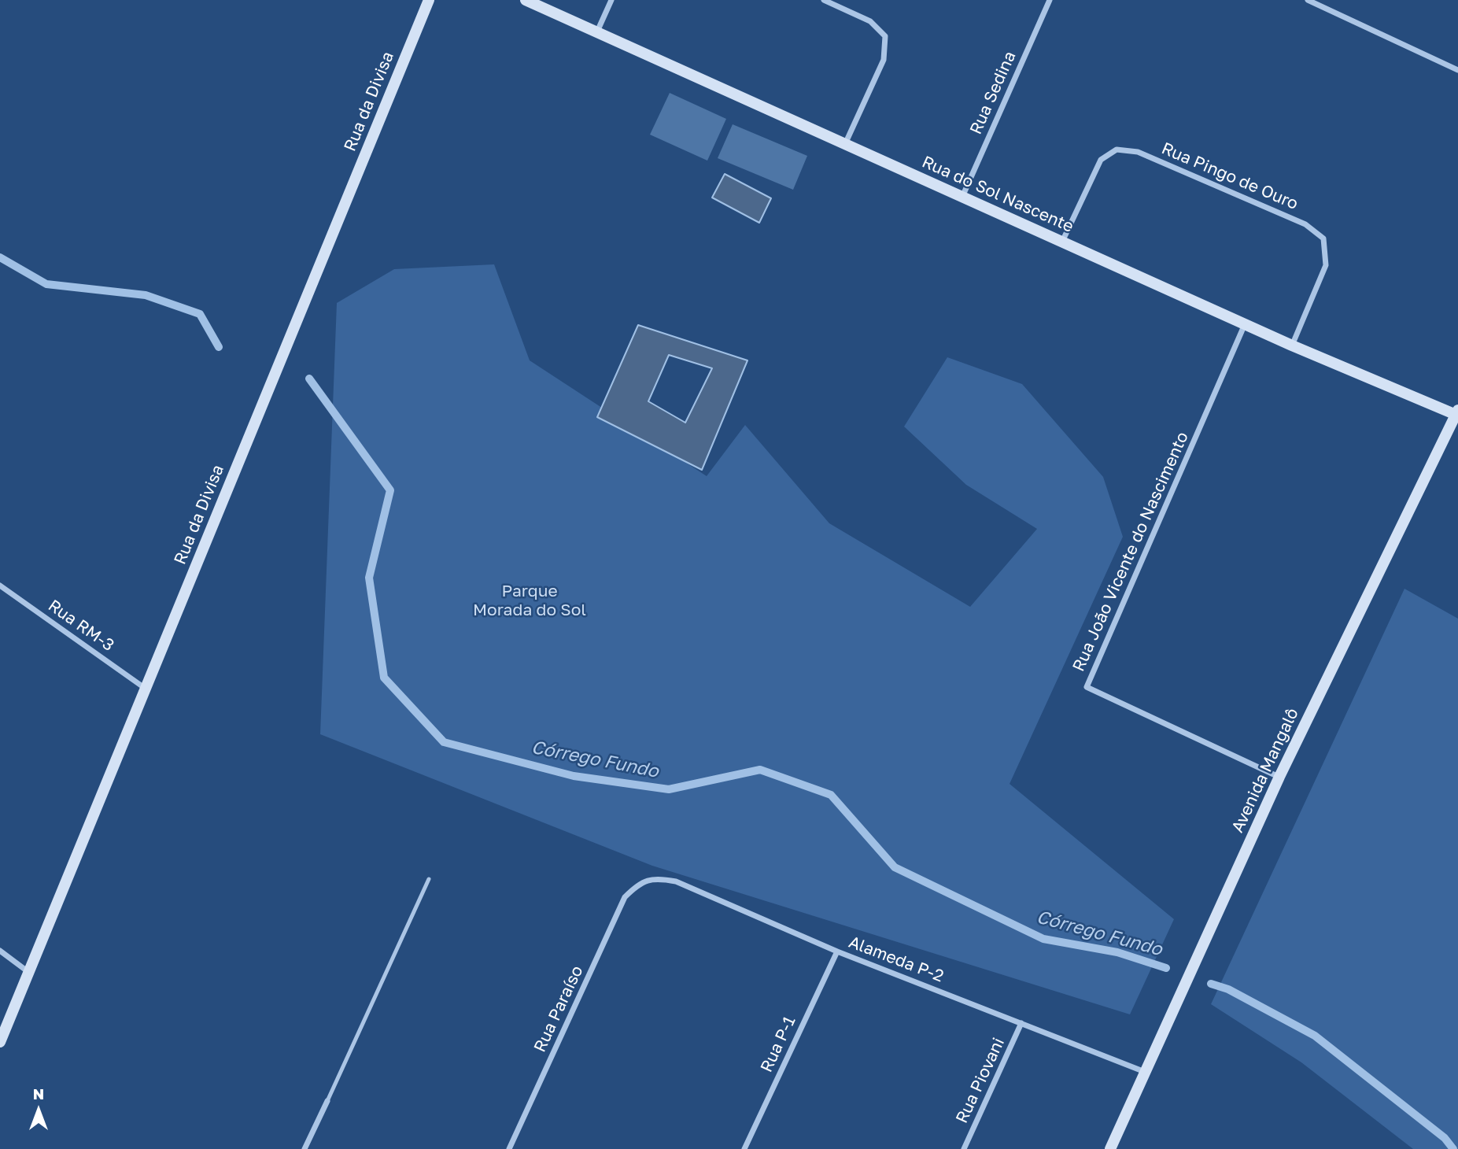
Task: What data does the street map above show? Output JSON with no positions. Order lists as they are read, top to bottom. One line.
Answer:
{"streets":{"street":["Rua Sedina","Rua da Divisa","Rua Pingo de Ouro","Rua do Sol Nascente","Rua João Vicente do Nascimento","Rua RM-3","Avenida Mangalô","Alameda P-2","Rua Paraíso","Rua P-1","Rua Piovani"]},"crossings":[["Rua Sedina","Rua do Sol Nascente"],["Rua da Divisa","Rua RM-3"],["Rua Pingo de Ouro","Rua do Sol Nascente"],["Rua do Sol Nascente","Rua João Vicente do Nascimento"],["Rua do Sol Nascente","Avenida Mangalô"],["Rua João Vicente do Nascimento","Avenida Mangalô"],["Avenida Mangalô","Alameda P-2"],["Alameda P-2","Rua Paraíso"],["Alameda P-2","Rua P-1"],["Alameda P-2","Rua Piovani"]],"water":["Córrego Fundo"],"parks":["Parque Morada do Sol"],"north":"top"}
